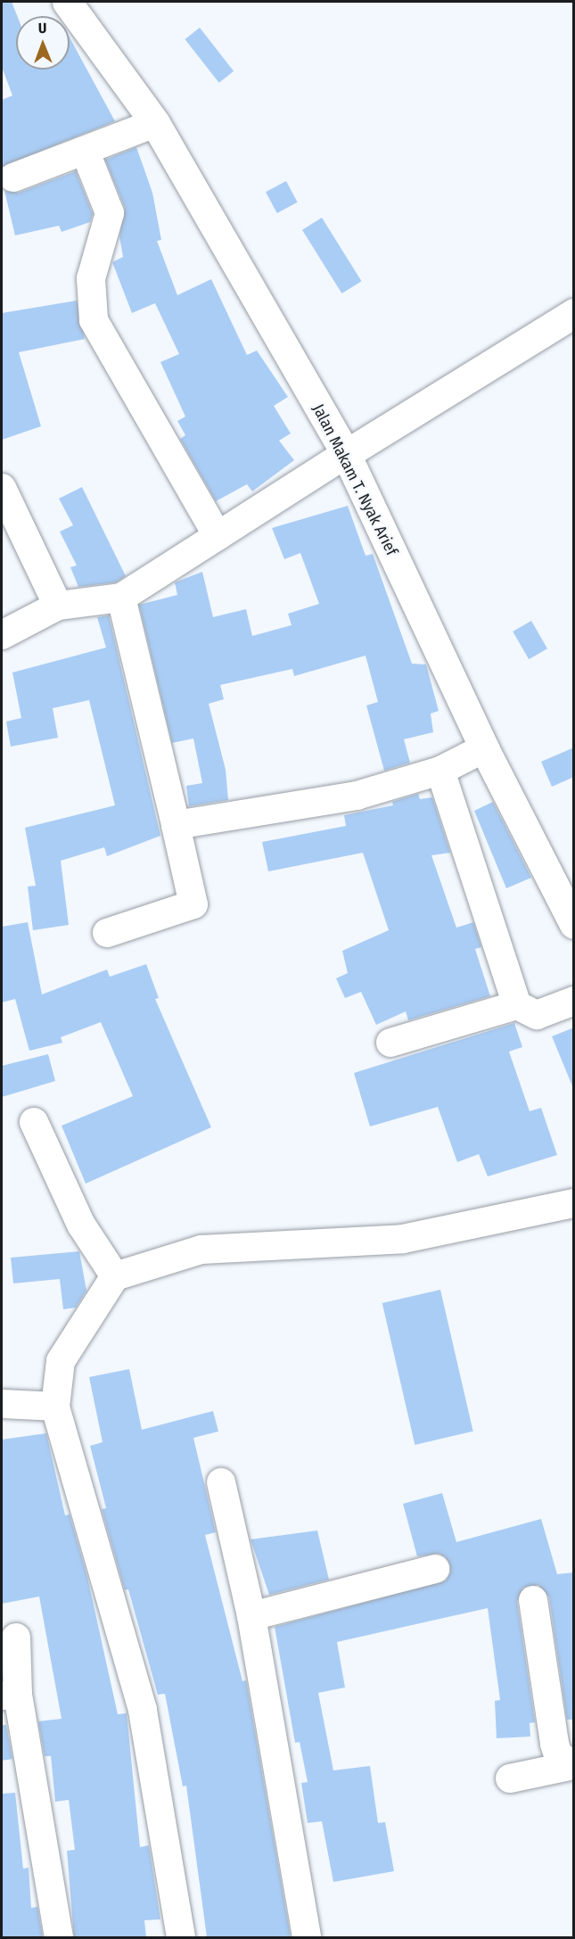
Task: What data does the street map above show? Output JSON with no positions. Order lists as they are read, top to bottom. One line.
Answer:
{"streets":{"street":["Jalan Makam T. Nyak Arief"]},"north":"top"}
